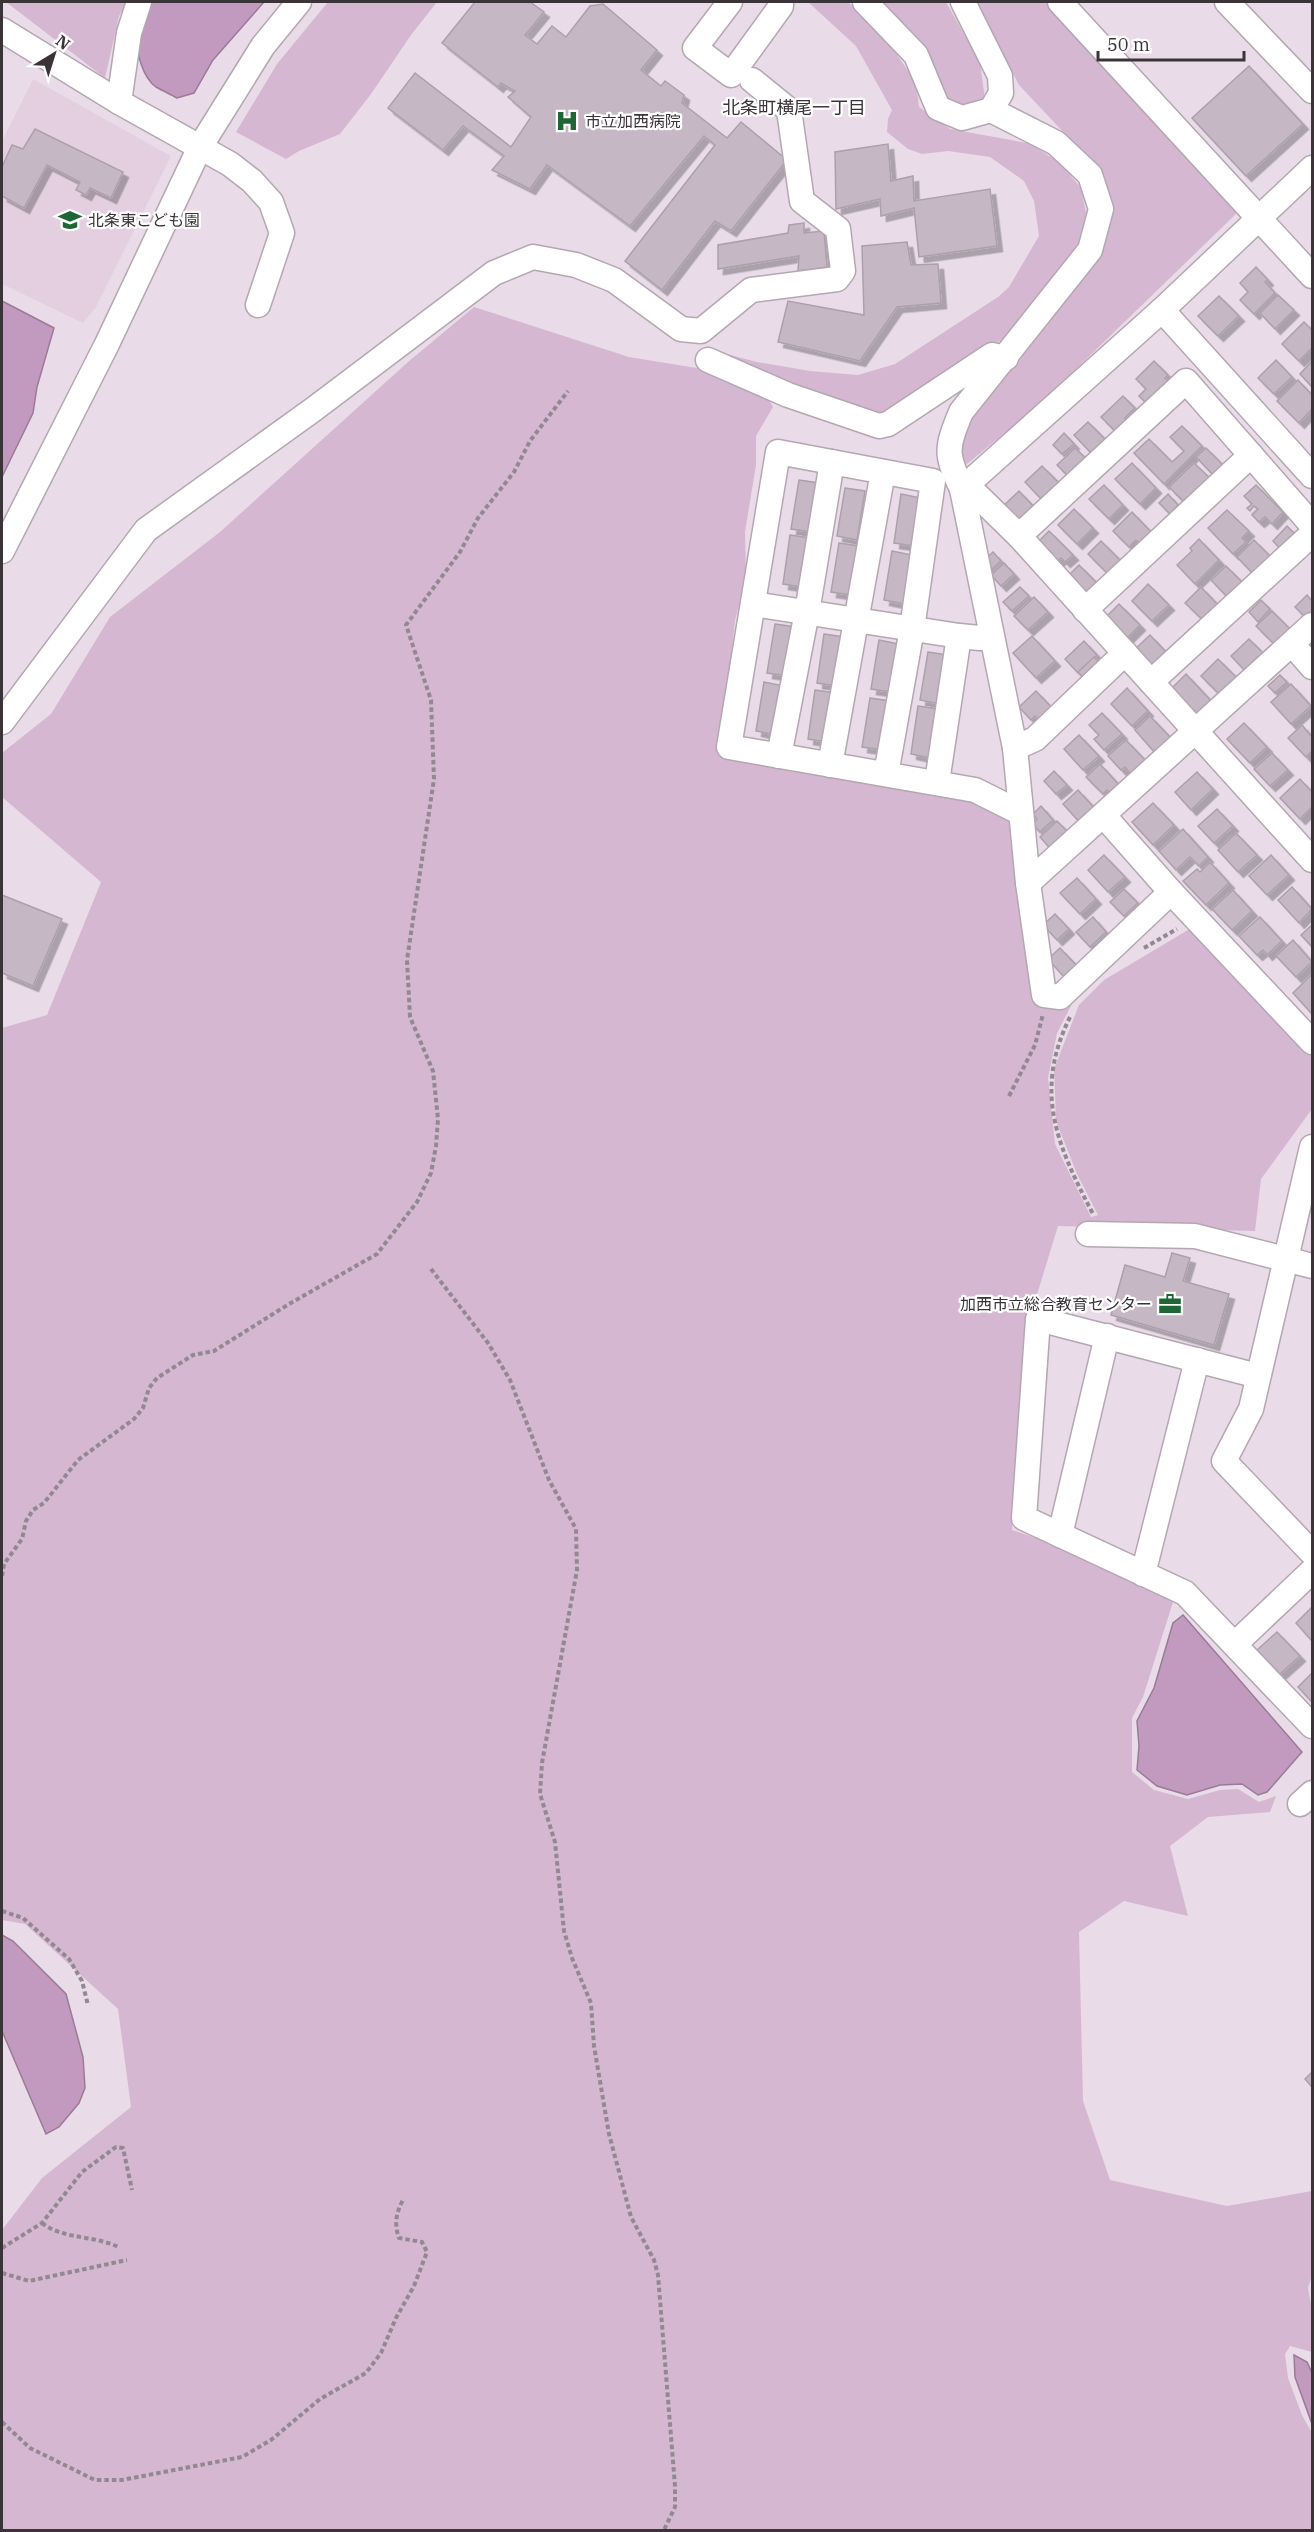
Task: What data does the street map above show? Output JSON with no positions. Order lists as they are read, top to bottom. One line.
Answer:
{"districts":["北条町横尾一丁目"],"places":{"hospital":["市立加西病院"],"school or university":["北条東こども園"],"office":["加西市立総合教育センター"]},"scale_bar":"50 m","north":"top right"}
